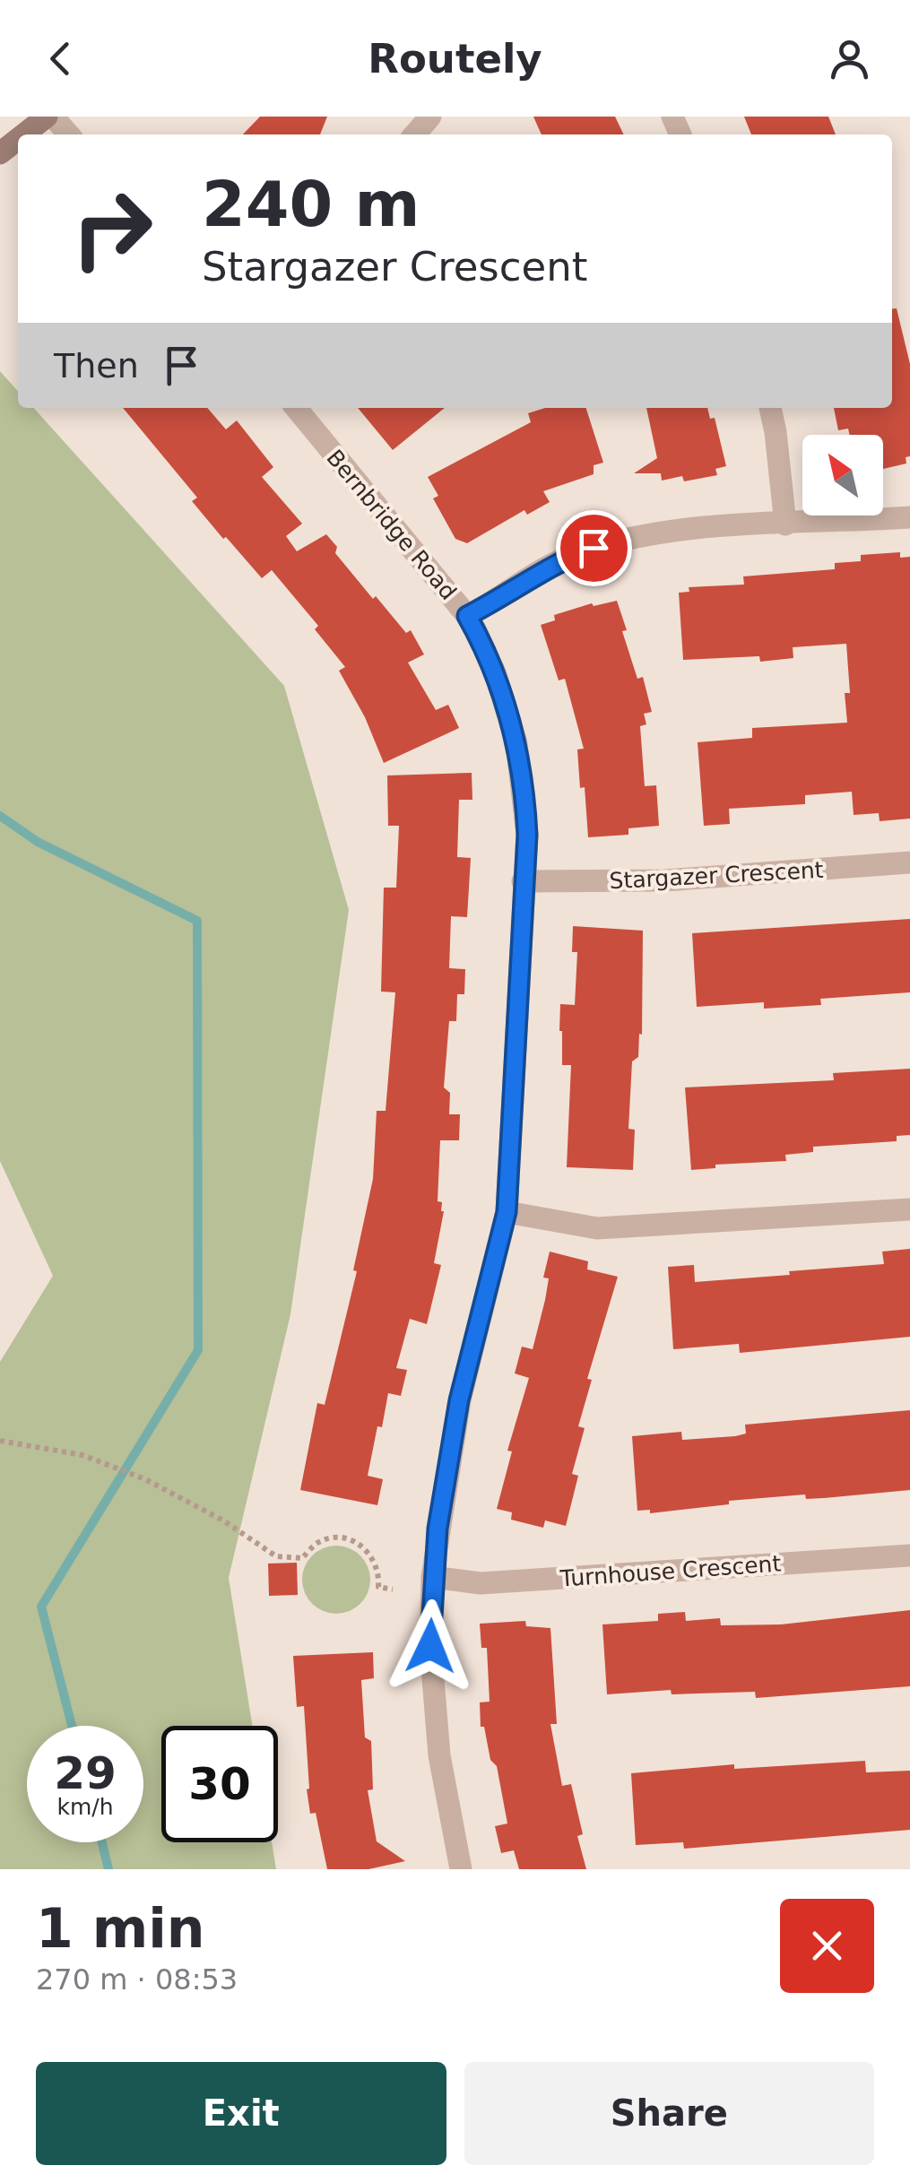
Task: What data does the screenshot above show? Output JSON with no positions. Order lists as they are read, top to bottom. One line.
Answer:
{"streets":{"street":["Bernbridge Road","Stargazer Crescent","Turnhouse Crescent"]},"crossings":[["Bernbridge Road","Stargazer Crescent"],["Bernbridge Road","Turnhouse Crescent"]],"north":"top left","page":{"header":"Routely","turn":["240 m","Stargazer Crescent"],"then":"Then","speed":"29 km/h","limit":"30","heading":["1 min","270 m · 08:53"],"buttons":["Exit","Share"]}}
